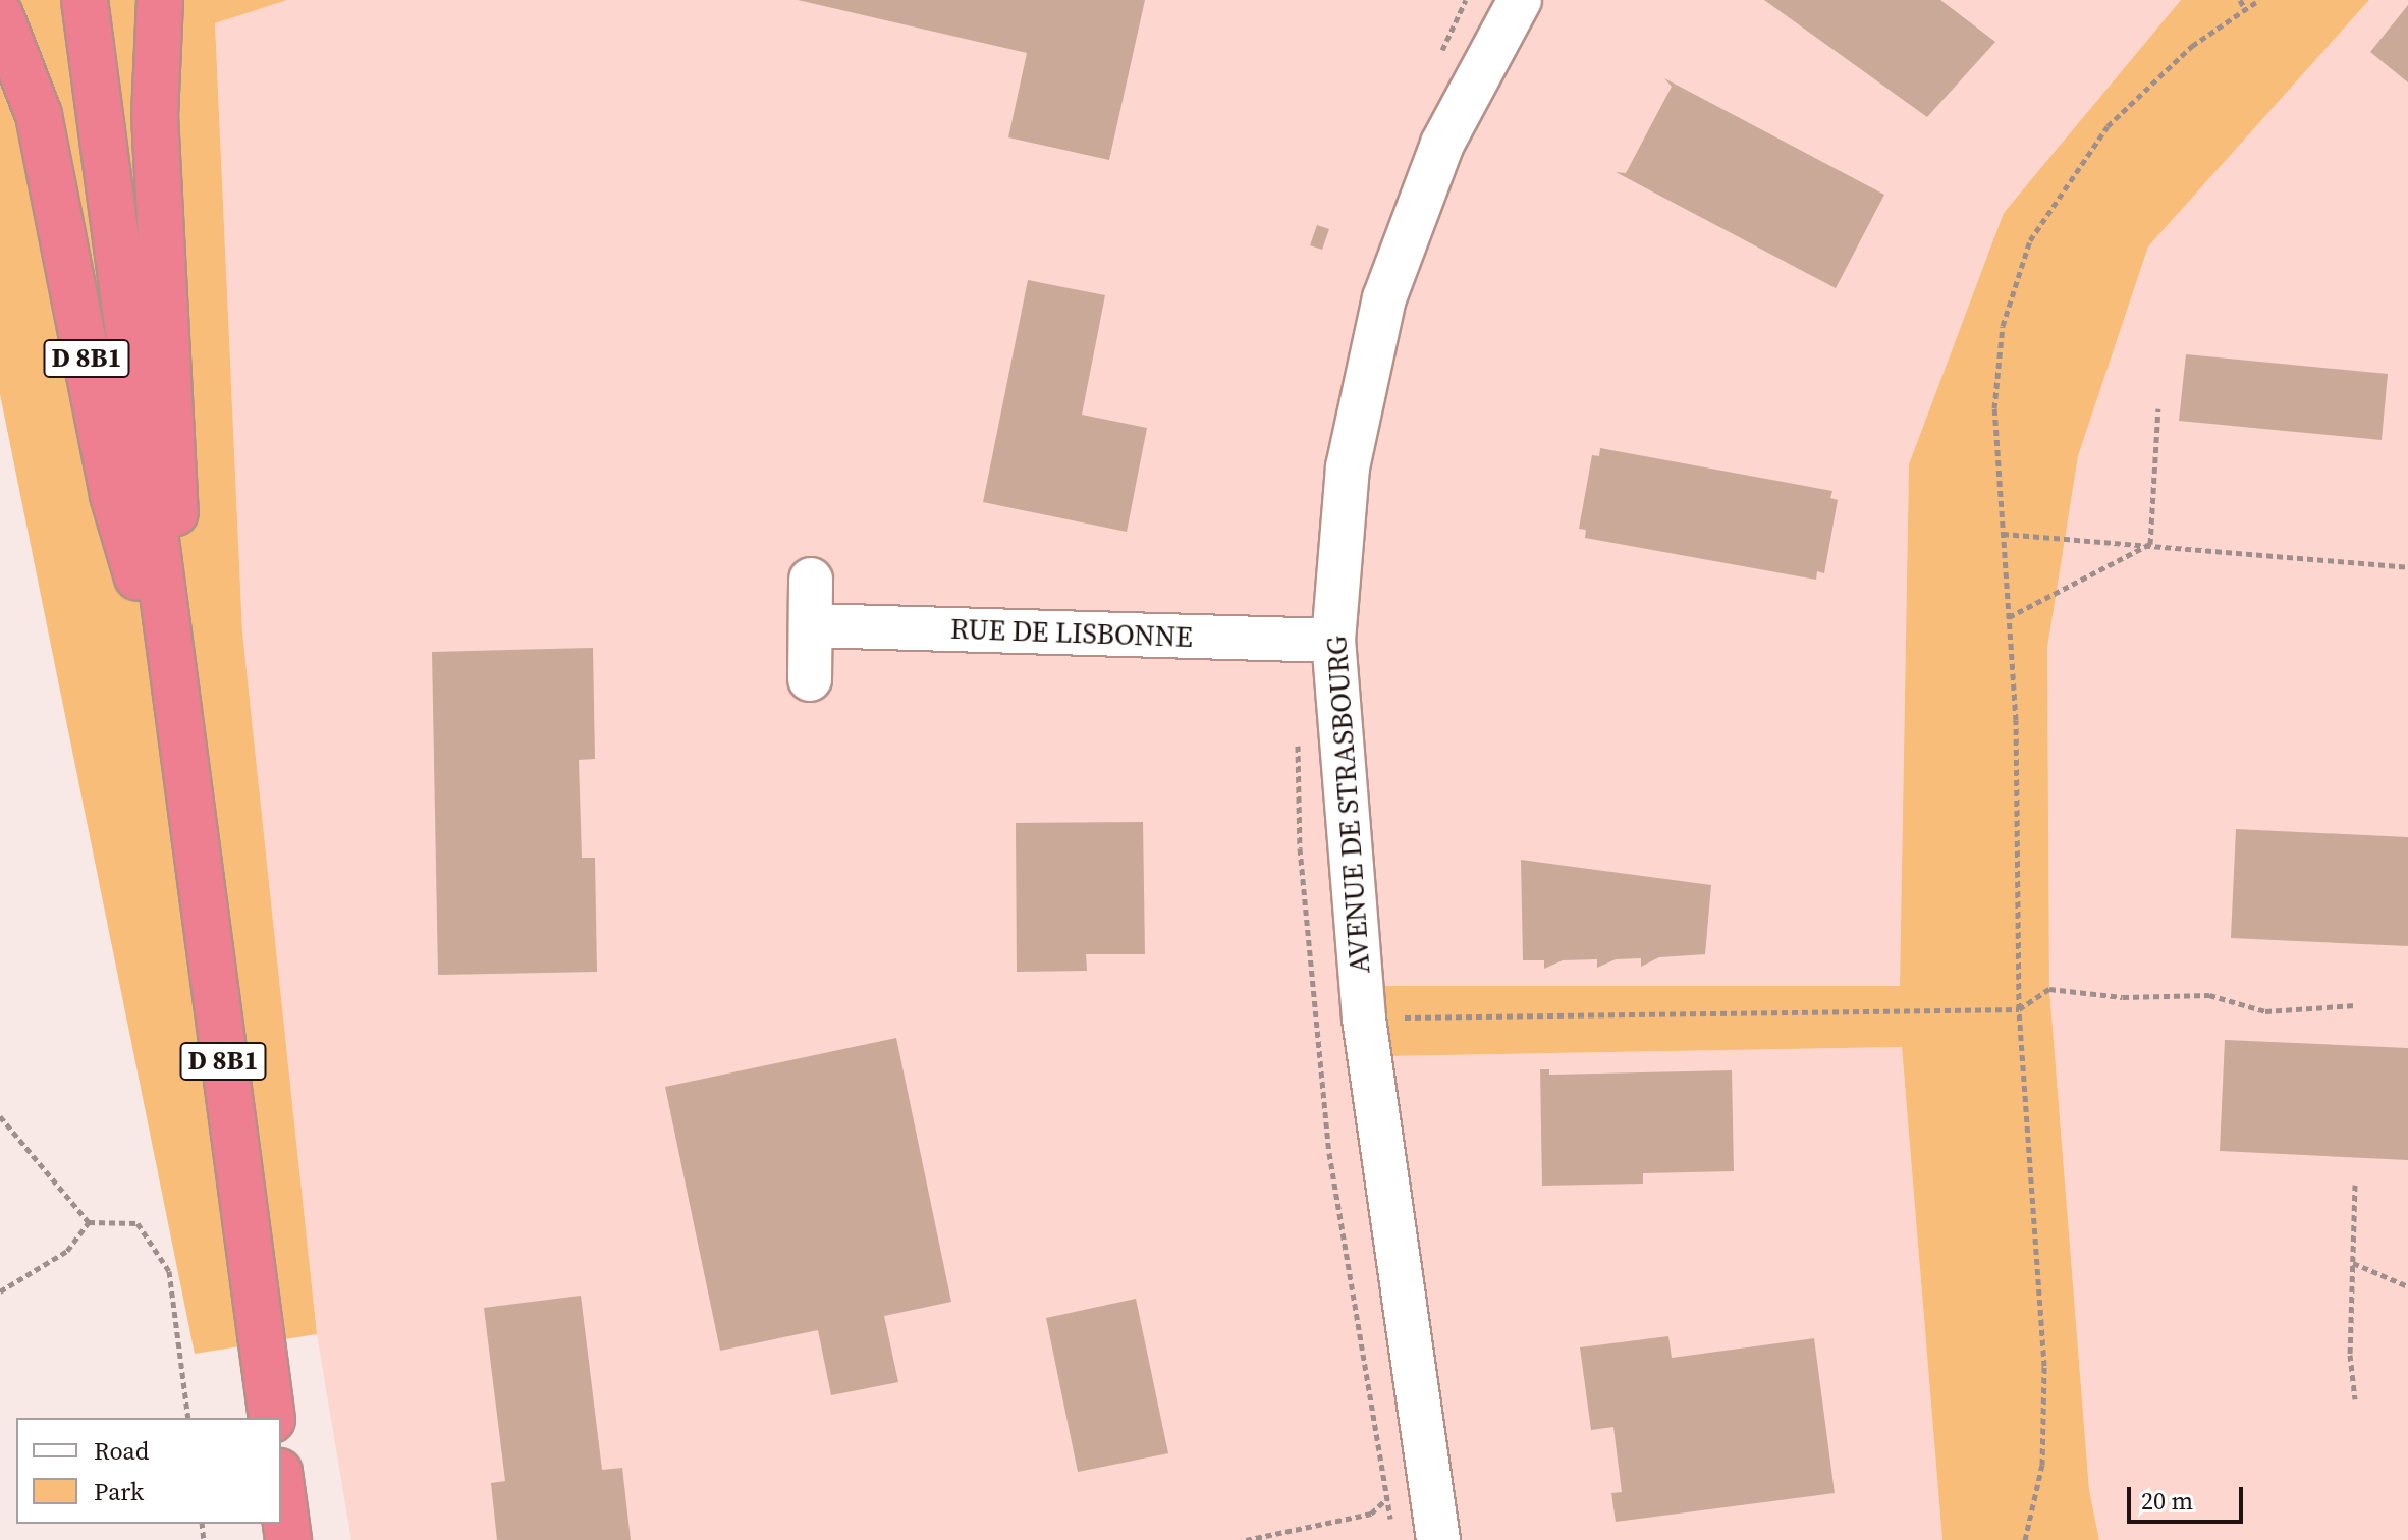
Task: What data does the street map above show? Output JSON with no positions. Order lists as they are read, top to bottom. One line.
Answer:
{"streets":{"highway":["D 8B1"],"street":["RUE DE LISBONNE","AVENUE DE STRASBOURG"]},"crossings":[["RUE DE LISBONNE","AVENUE DE STRASBOURG"]],"legend":["Road","Park"],"scale_bar":"20 m"}
